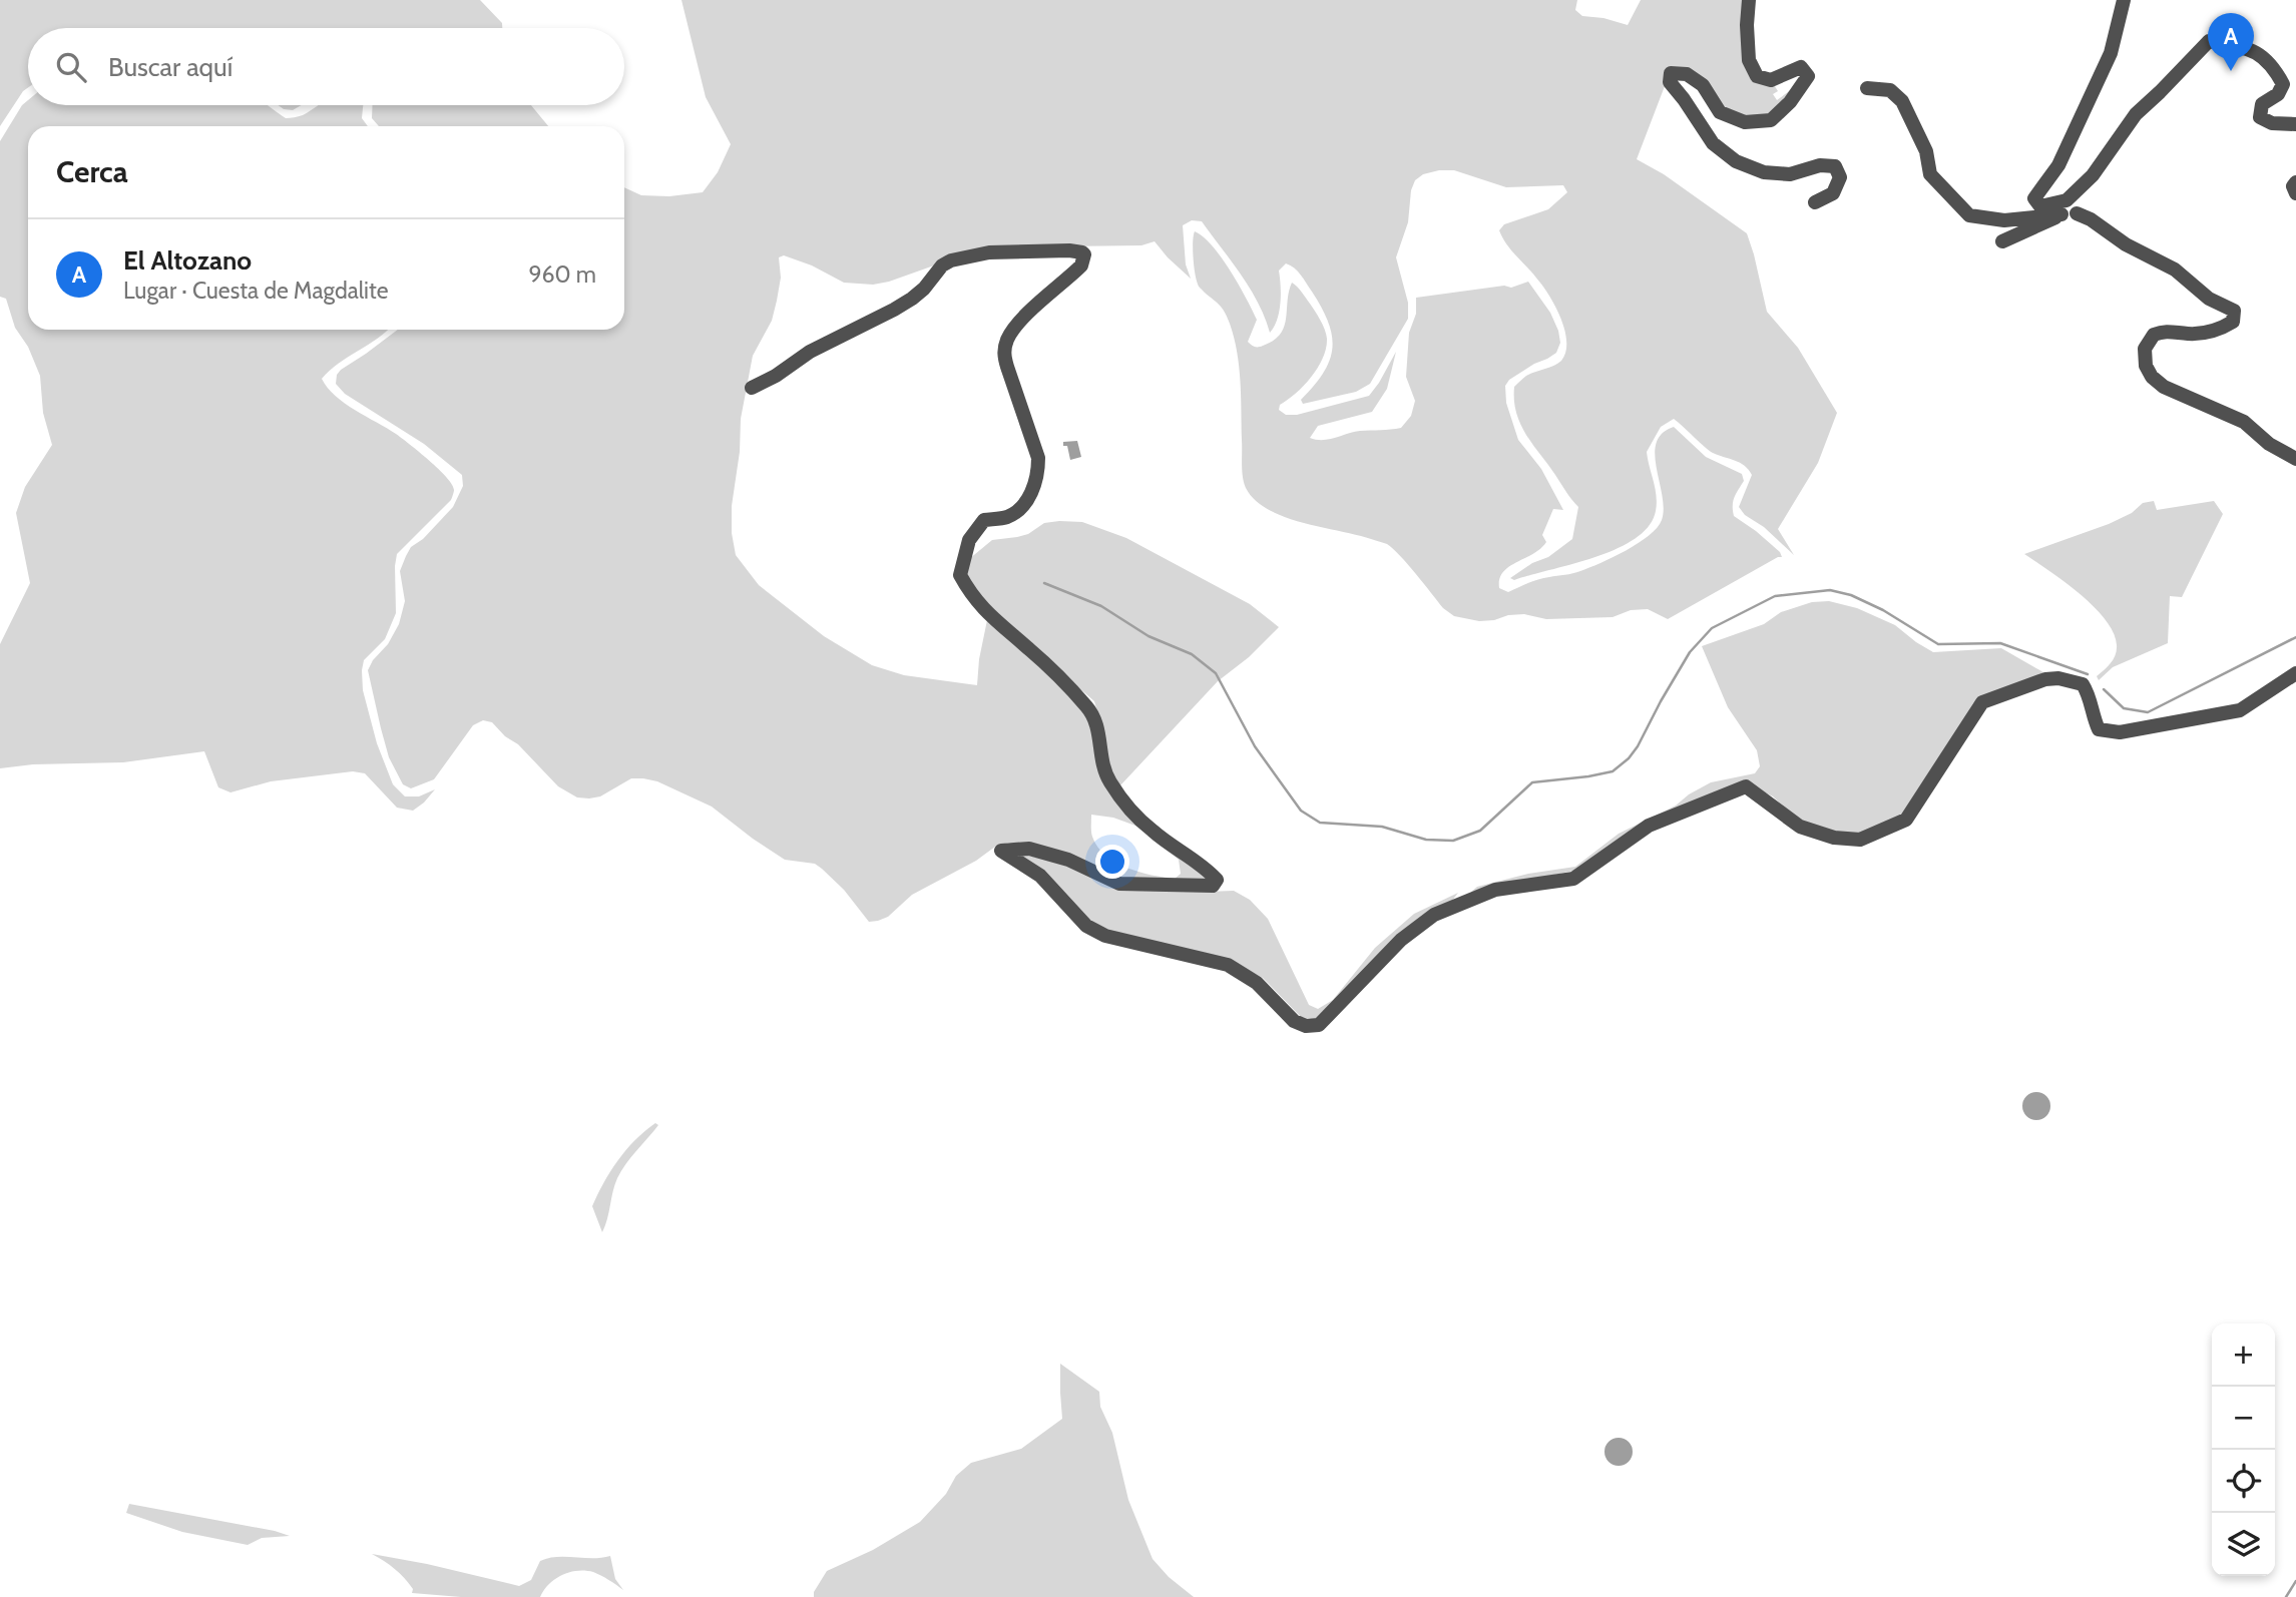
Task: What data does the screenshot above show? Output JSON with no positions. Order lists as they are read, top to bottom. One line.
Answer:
{"page":{"pins":"A","search":"Buscar aquí","heading":"Cerca","list":[{"mark":"A","name":"El Altozano","note":"Lugar · Cuesta de Magdalite","value":"960 m"}],"map_buttons":["+","−"]}}
